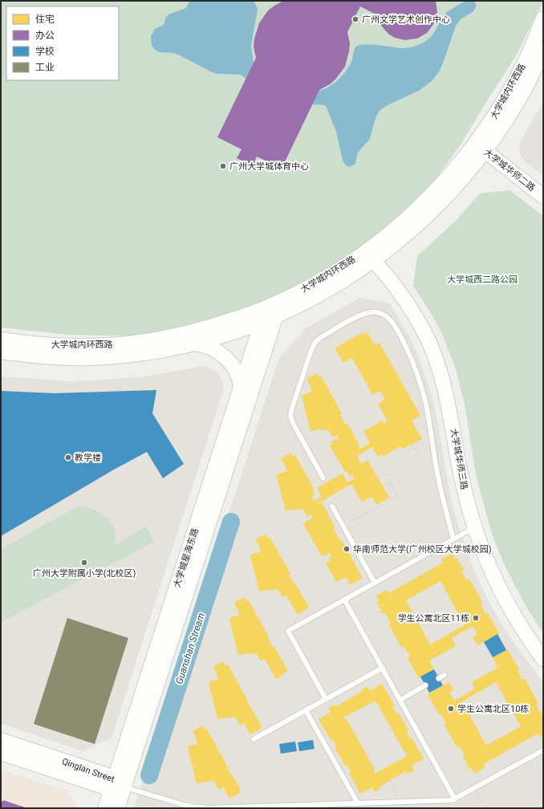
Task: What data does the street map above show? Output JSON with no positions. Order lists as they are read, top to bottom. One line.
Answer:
{"streets":{"main road":["大学城内环西路","大学城华师二路","大学城华师三路","大学城星海东路","Qinglan Street"]},"crossings":[["大学城内环西路","大学城华师二路"],["大学城内环西路","大学城华师三路"],["大学城内环西路","大学城星海东路"],["大学城星海东路","Qinglan Street"]],"water":["Guanshan Stream"],"parks":["大学城西二路公园"],"places":["广州文学艺术创作中心","广州大学城体育中心","教学楼","华南师范大学(广州校区大学城校园)","广州大学附属小学(北校区)","学生公寓北区11栋","学生公寓北区10栋"],"legend":["住宅","办公","学校","工业"]}
